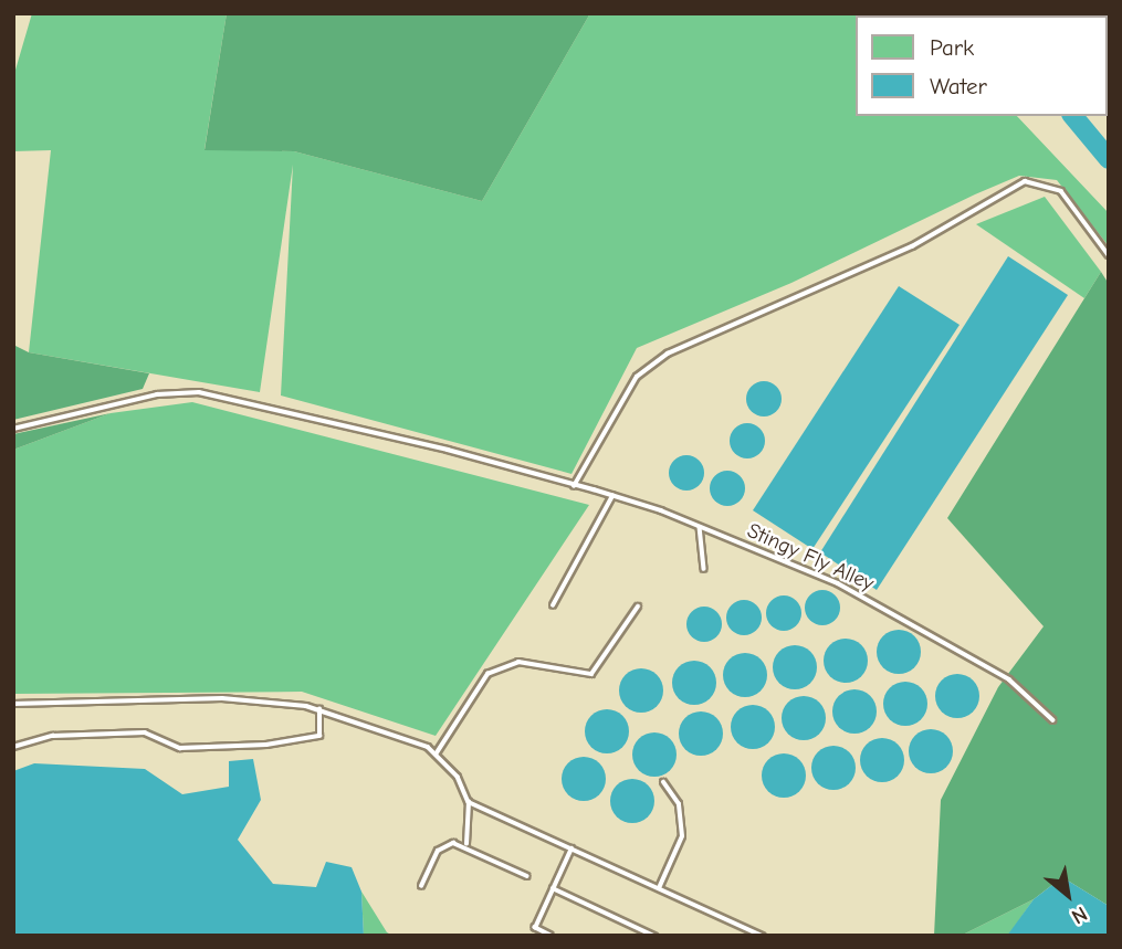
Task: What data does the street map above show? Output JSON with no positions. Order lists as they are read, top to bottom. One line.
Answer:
{"streets":{"lane":["Stingy Fly Alley"]},"legend":["Park","Water"],"north":"bottom right"}
